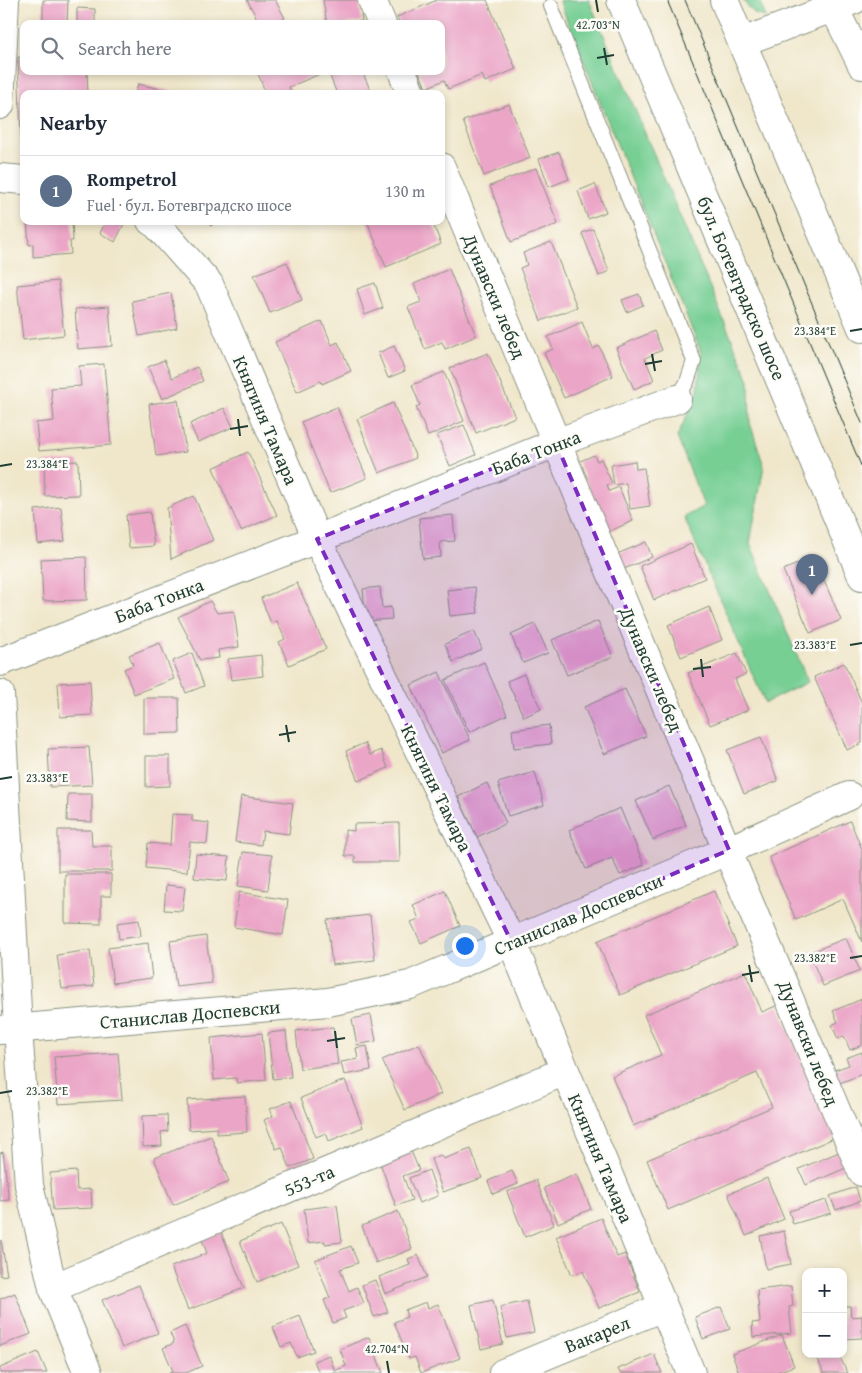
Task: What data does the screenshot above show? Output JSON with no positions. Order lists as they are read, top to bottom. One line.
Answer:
{"streets":{"street":["бул. Ботевградско шосе","Дунавски лебед","Княгиня Тамара","Баба Тонка","Станислав Доспевски","553-та","Вакарел"]},"crossings":[["Дунавски лебед","Баба Тонка"],["Дунавски лебед","Станислав Доспевски"],["Княгиня Тамара","Баба Тонка"],["Княгиня Тамара","Станислав Доспевски"],["Княгиня Тамара","553-та"],["Княгиня Тамара","Вакарел"]],"page":{"search":"Search here","heading":"Nearby","list":[{"mark":"1","name":"Rompetrol","note":"Fuel · бул. Ботевградско шосе","value":"130 m"}],"pins":"1","map_buttons":["+","−"]},"coordinates":["42.703°N","23.384°E","23.383°E","23.382°E","42.704°N"]}
